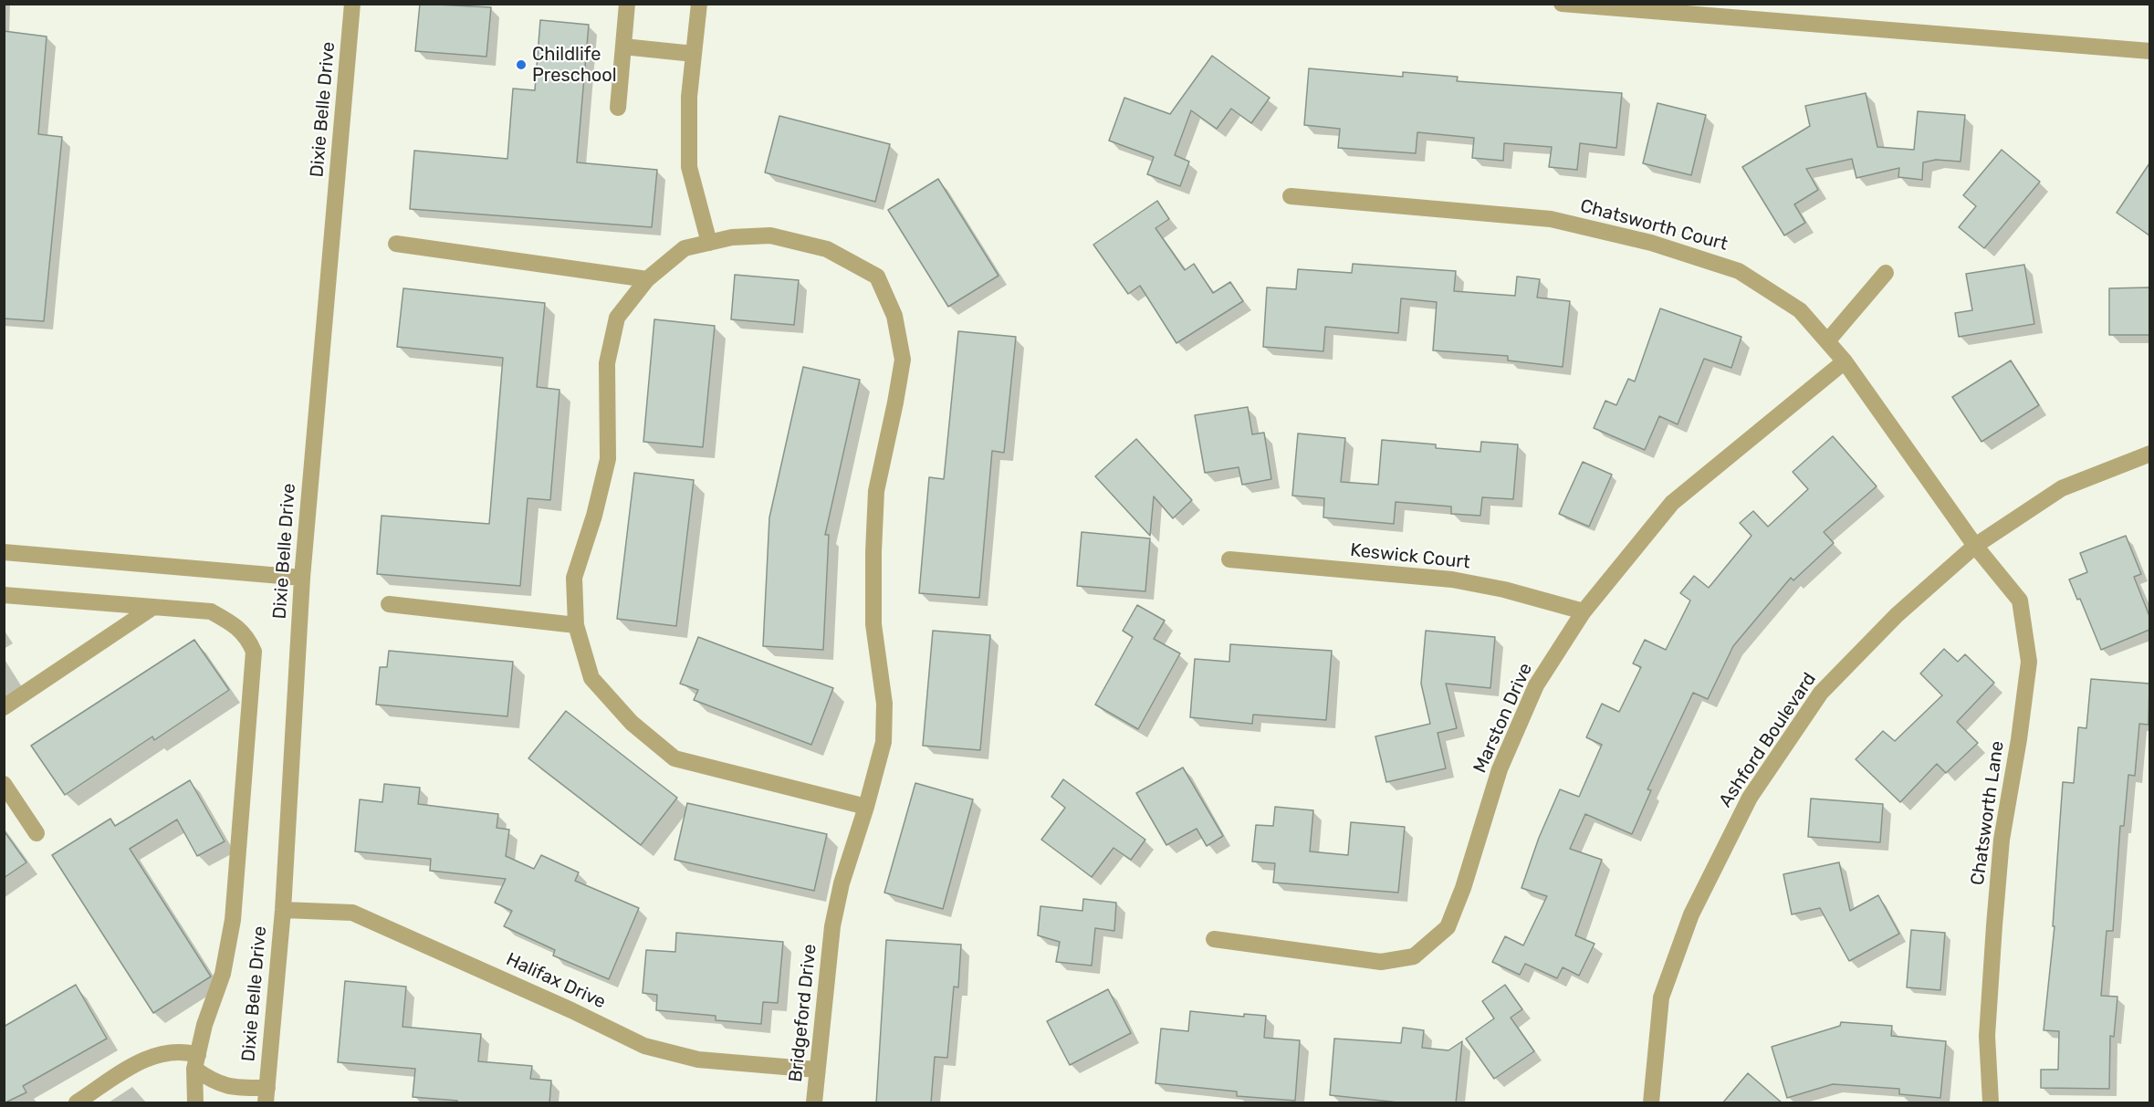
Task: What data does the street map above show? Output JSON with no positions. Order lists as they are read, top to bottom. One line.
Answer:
{"streets":{"street":["Dixie Belle Drive","Chatsworth Court","Keswick Court","Marston Drive","Ashford Boulevard","Chatsworth Lane","Halifax Drive","Bridgeford Drive"]},"crossings":[["Dixie Belle Drive","Halifax Drive"],["Chatsworth Court","Marston Drive"],["Chatsworth Court","Ashford Boulevard"],["Chatsworth Court","Chatsworth Lane"],["Keswick Court","Marston Drive"],["Ashford Boulevard","Chatsworth Lane"],["Halifax Drive","Bridgeford Drive"]],"places":["Childlife Preschool"]}
